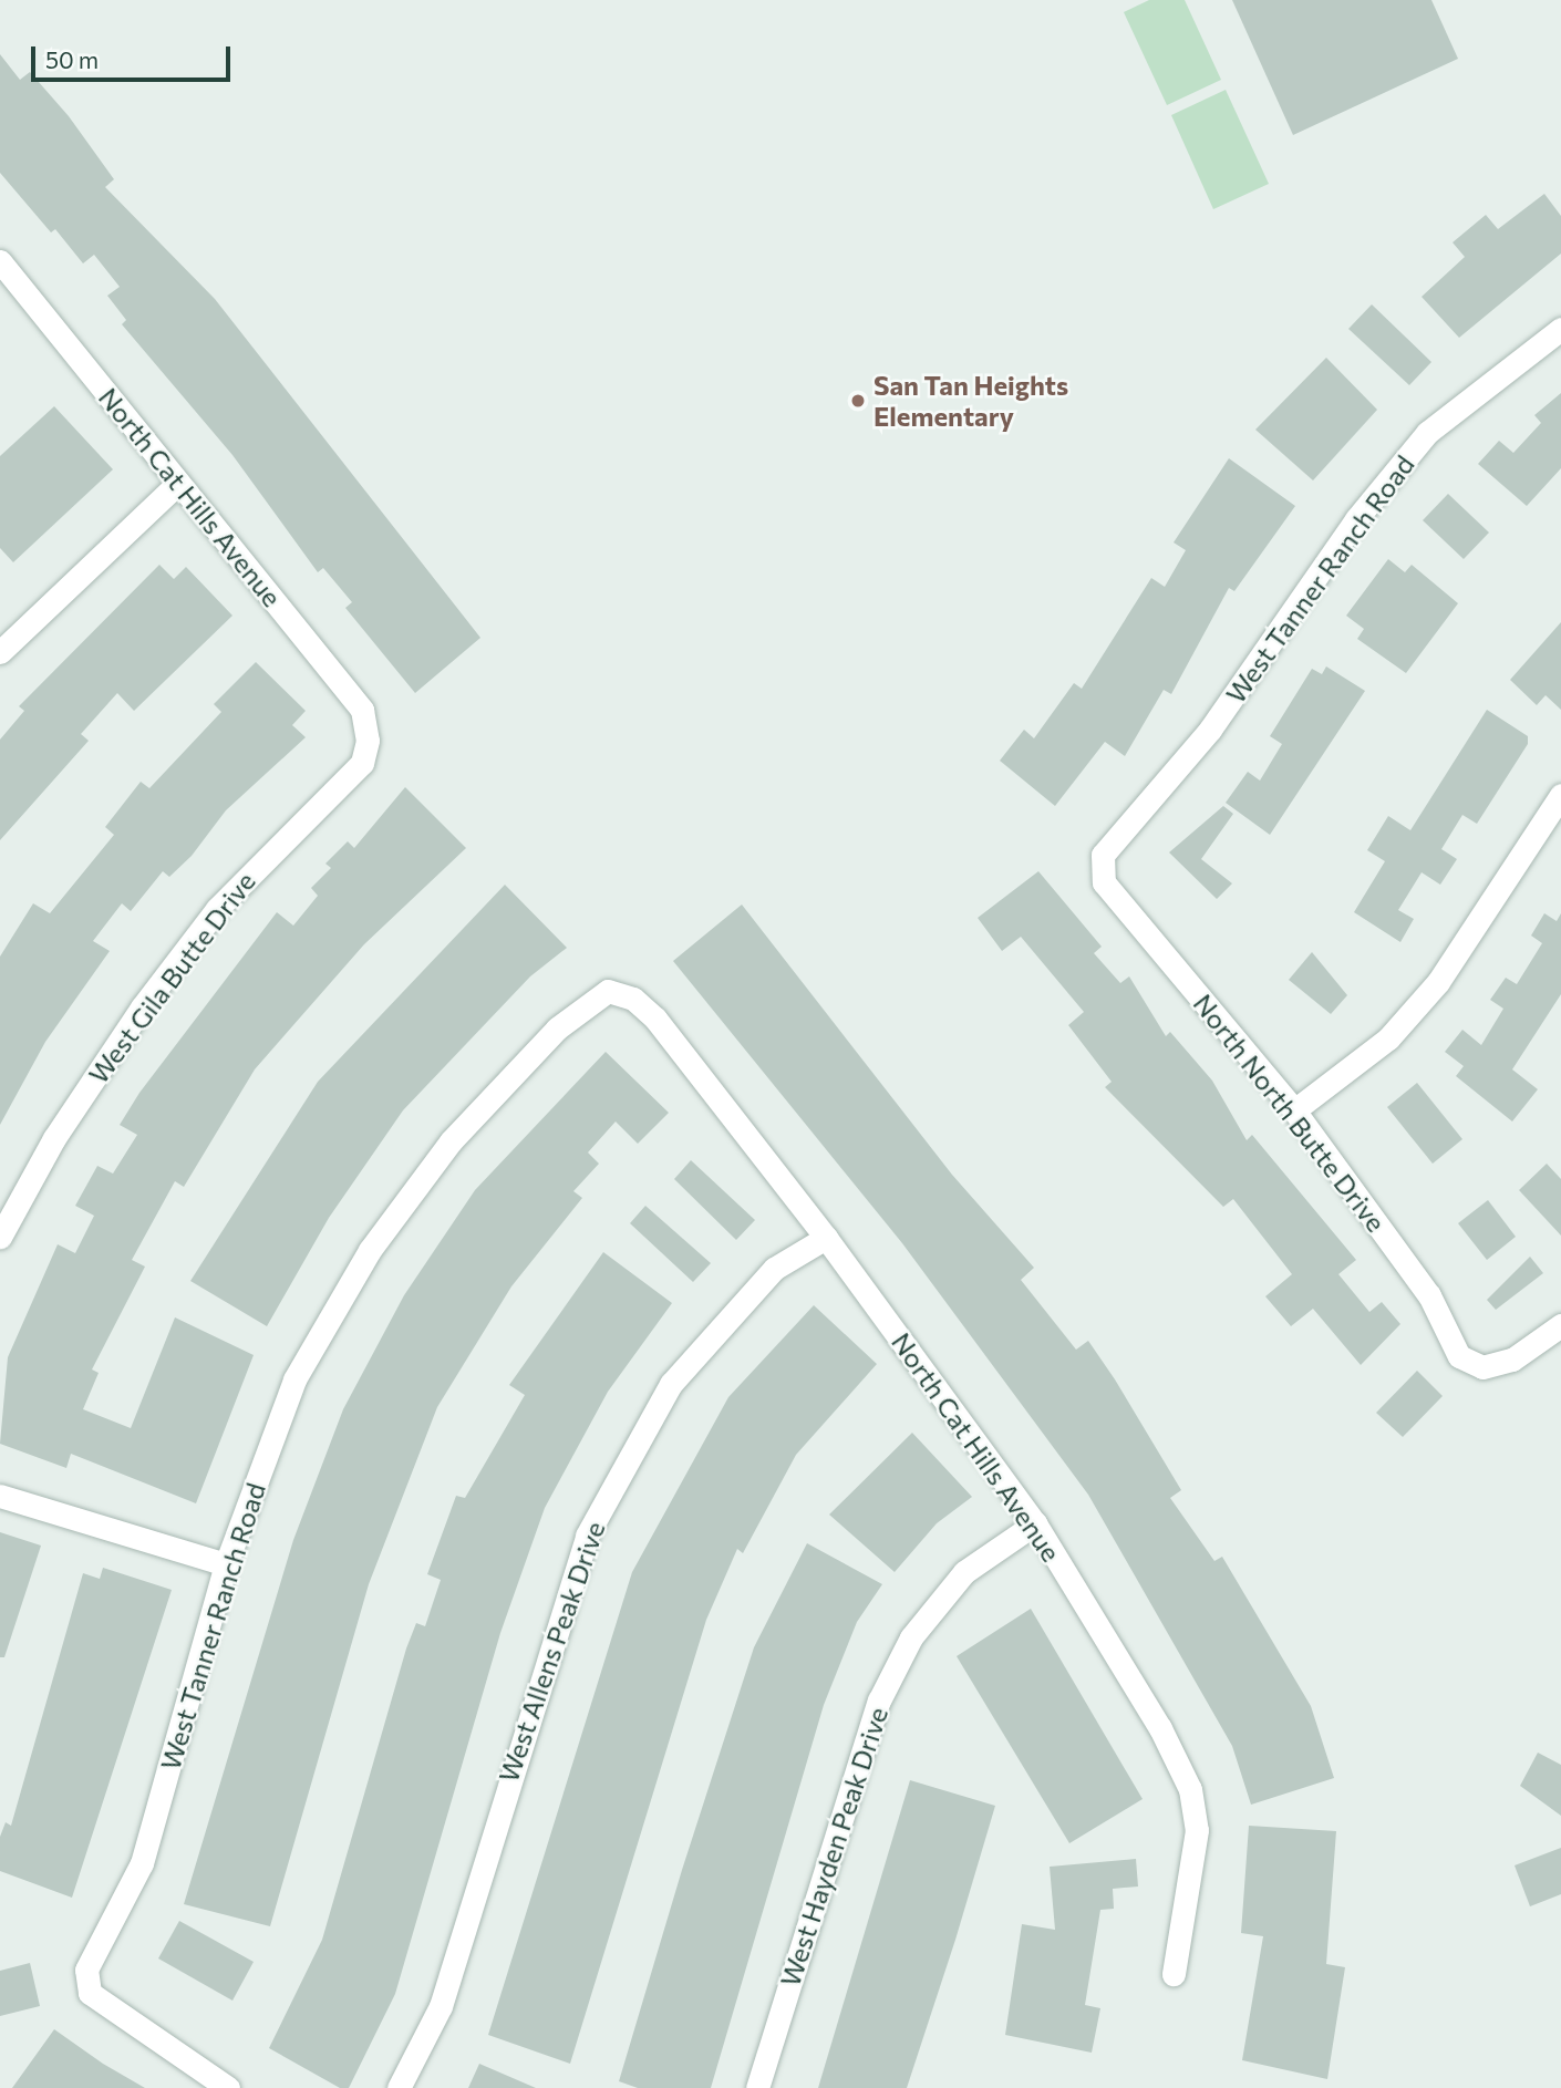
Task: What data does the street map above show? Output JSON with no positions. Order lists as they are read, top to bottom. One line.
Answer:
{"streets":{"street":["North Cat Hills Avenue","West Tanner Ranch Road","West Gila Butte Drive","North North Butte Drive","West Allens Peak Drive","West Hayden Peak Drive"]},"crossings":[["North Cat Hills Avenue","West Tanner Ranch Road"],["North Cat Hills Avenue","West Gila Butte Drive"],["North Cat Hills Avenue","West Allens Peak Drive"],["North Cat Hills Avenue","West Hayden Peak Drive"],["West Tanner Ranch Road","North North Butte Drive"]],"places":["San Tan Heights Elementary"],"scale_bar":"50 m"}
